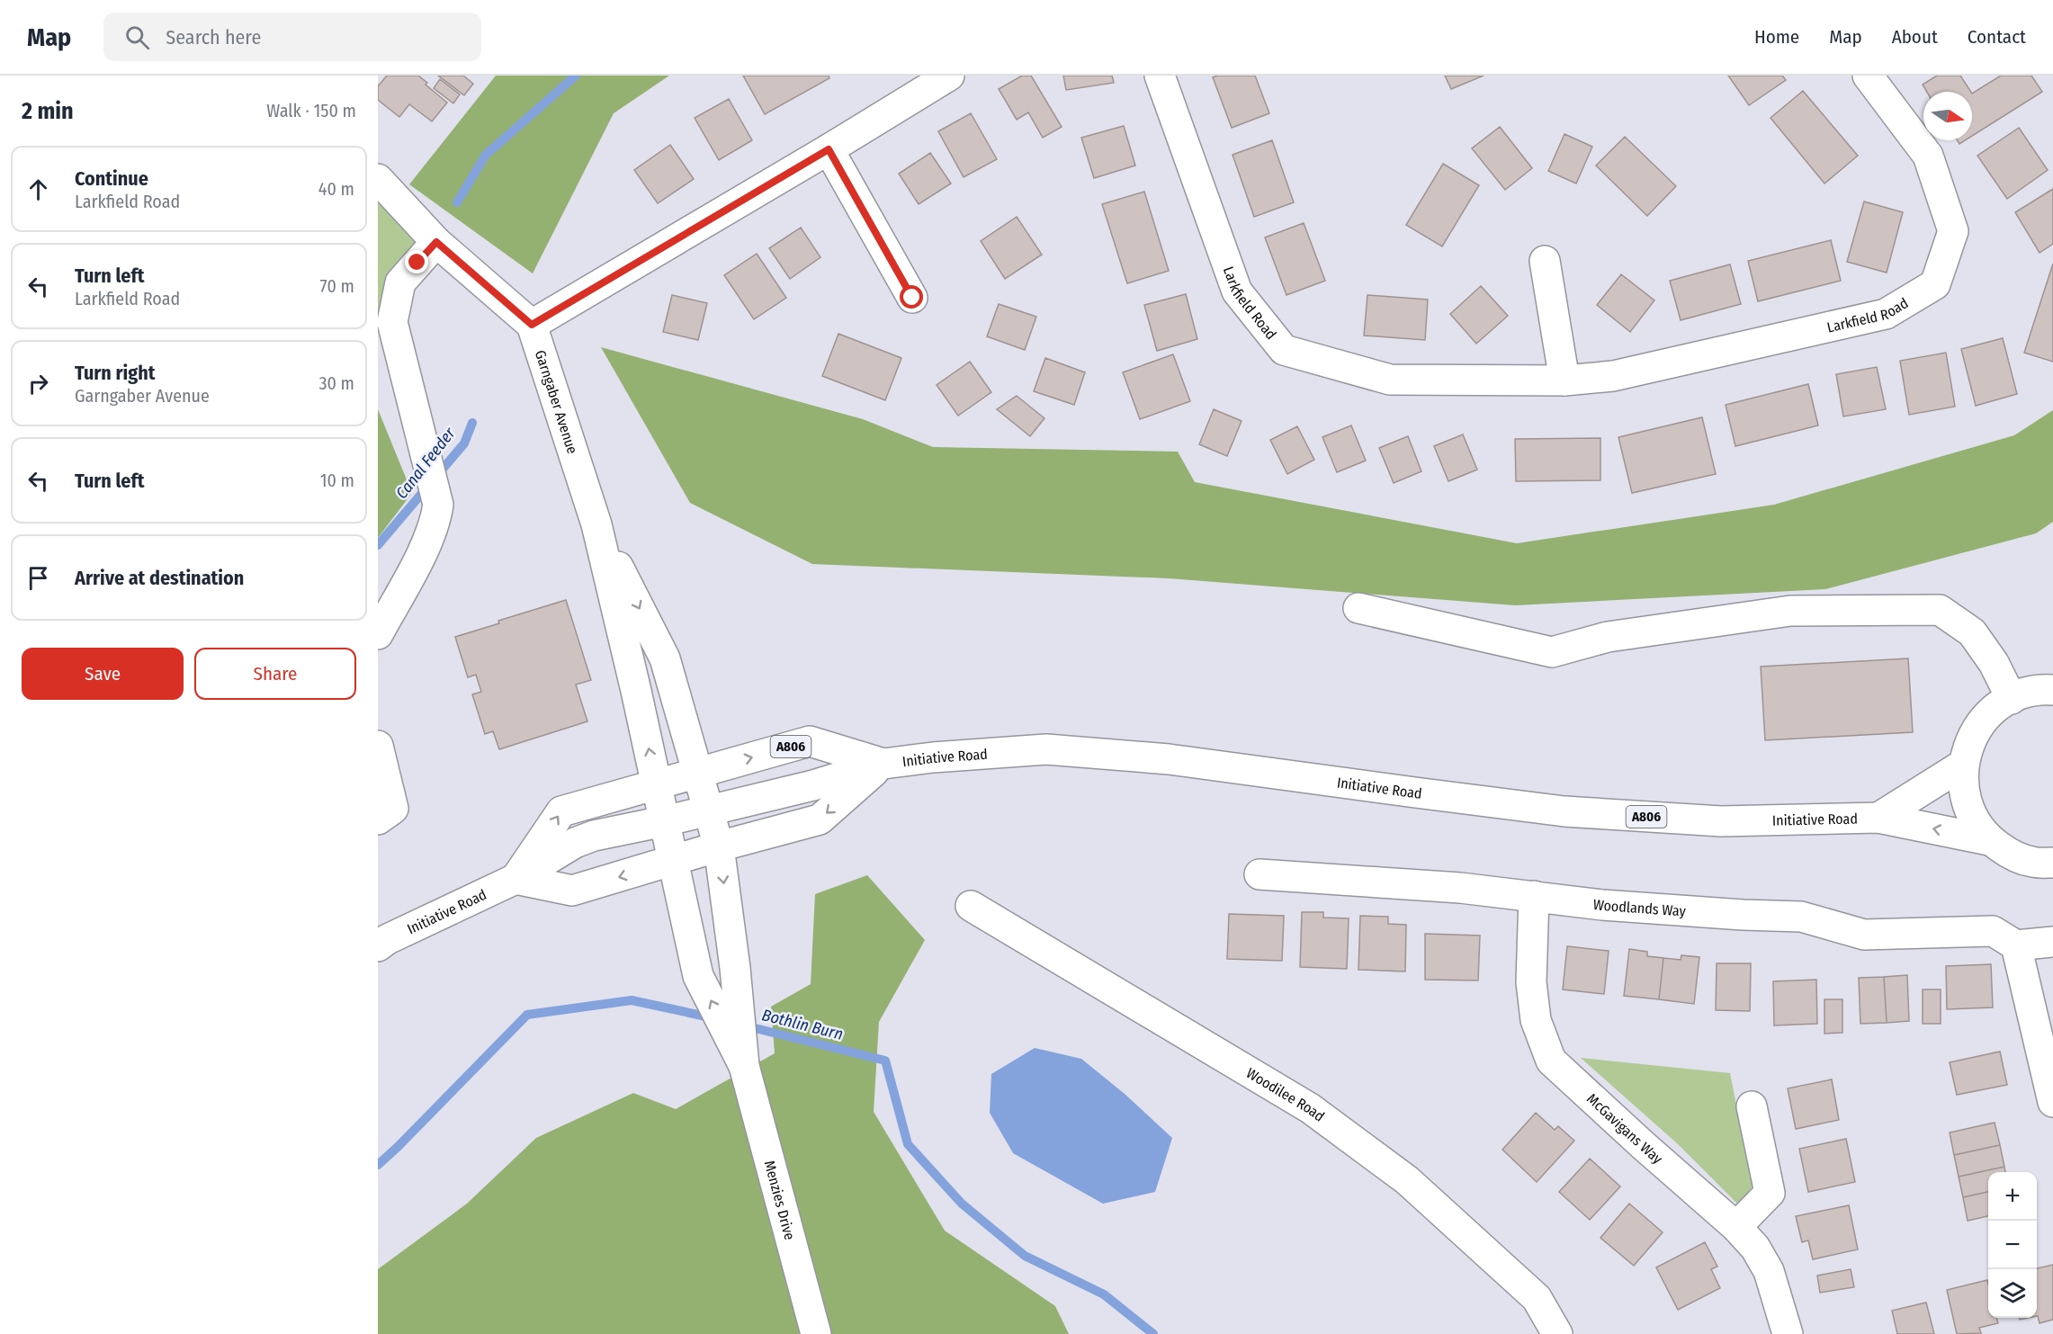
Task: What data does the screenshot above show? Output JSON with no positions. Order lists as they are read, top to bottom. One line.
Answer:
{"streets":{"street":["Larkfield Road","Garngaber Avenue","A806","Initiative Road","Woodlands Way","Woodilee Road","McGavigans Way","Menzies Drive"]},"crossings":[["Garngaber Avenue","A806"],["Garngaber Avenue","Initiative Road"],["Garngaber Avenue","Menzies Drive"],["A806","Initiative Road"],["A806","Menzies Drive"],["Initiative Road","Menzies Drive"],["Woodlands Way","McGavigans Way"]],"water":["Canal Feeder","Bothlin Burn"],"north":"right","page":{"header":"Map","search":"Search here","nav":["Home","Map","About","Contact"],"heading":["2 min","Walk · 150 m"],"list":[["Continue","Larkfield Road","40 m"],["Turn left","Larkfield Road","70 m"],["Turn right","Garngaber Avenue","30 m"],["Turn left","10 m"],"Arrive at destination"],"buttons":["Save","Share"],"map_buttons":["+","−"]}}
